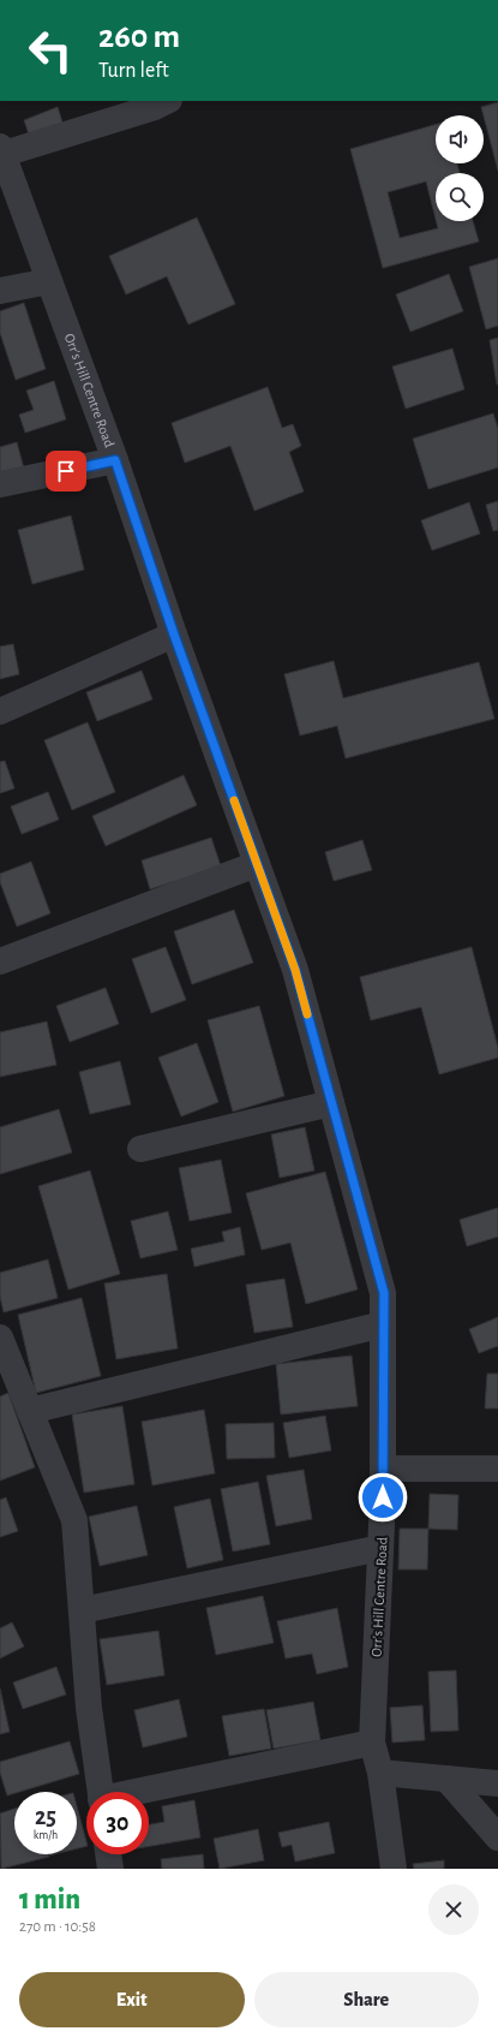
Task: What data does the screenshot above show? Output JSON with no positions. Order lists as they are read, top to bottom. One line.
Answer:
{"streets":{"street":["Orr's Hill Centre Road"]},"page":{"turn":["260 m","Turn left"],"speed":"25 km/h","limit":"30","heading":["1 min","270 m · 10:58"],"buttons":["Exit","Share"]}}
